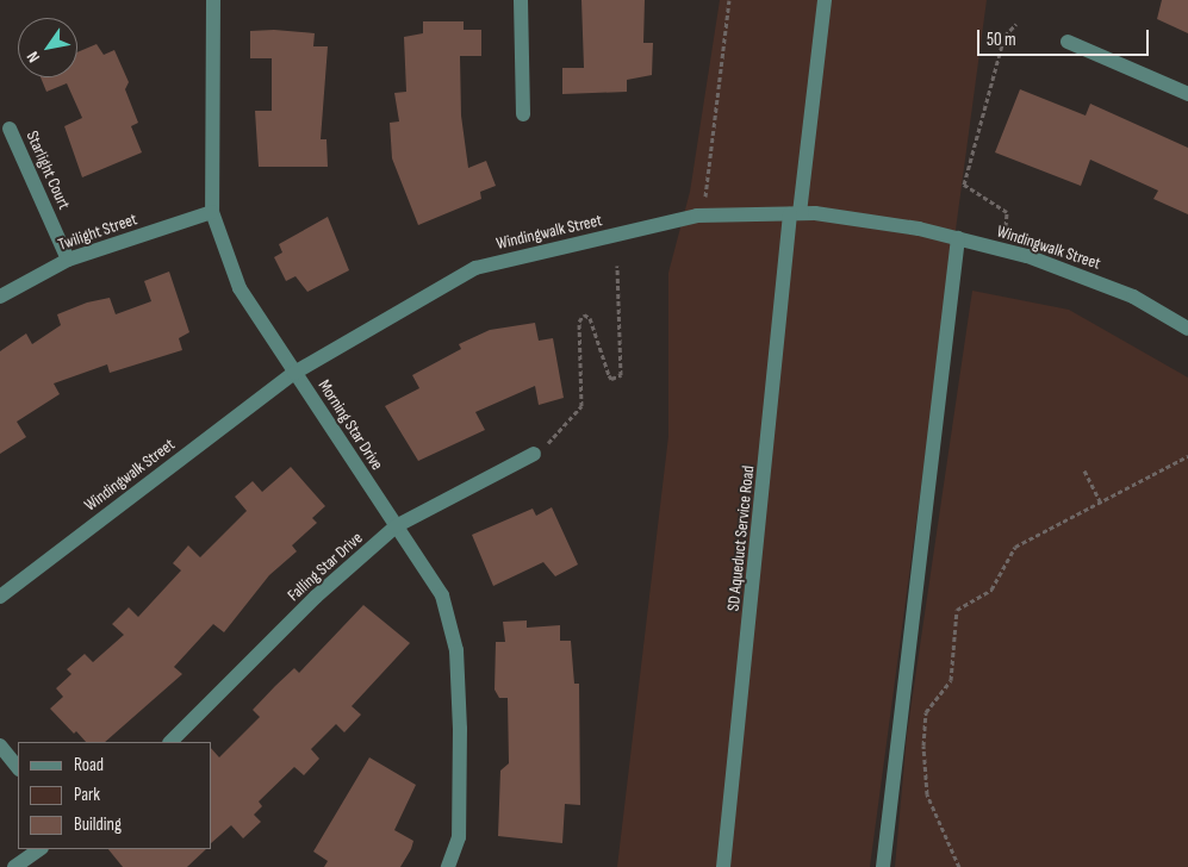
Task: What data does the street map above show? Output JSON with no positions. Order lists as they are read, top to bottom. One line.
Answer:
{"streets":{"street":["Starlight Court","Twilight Street","Windingwalk Street","Morning Star Drive","SD Aqueduct Service Road","Falling Star Drive"]},"crossings":[["Starlight Court","Twilight Street"],["Twilight Street","Morning Star Drive"],["Windingwalk Street","Morning Star Drive"],["Windingwalk Street","SD Aqueduct Service Road"],["Morning Star Drive","Falling Star Drive"]],"legend":["Road","Park","Building"],"scale_bar":"50 m","north":"bottom left"}
